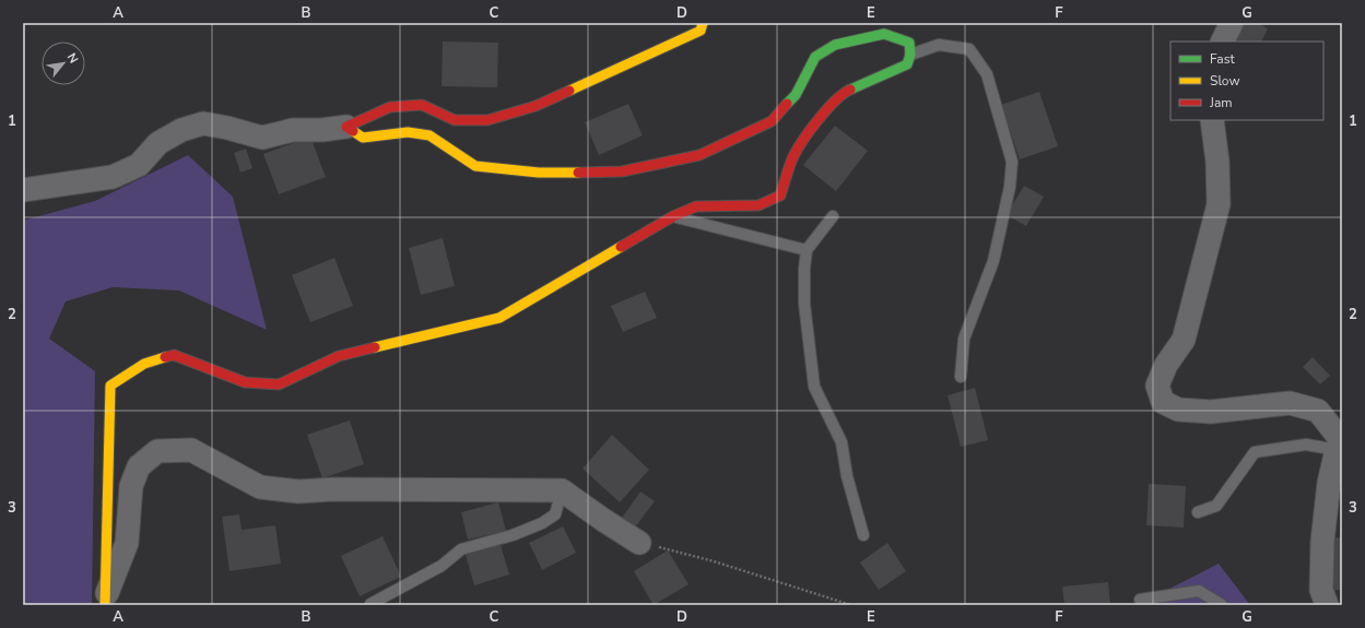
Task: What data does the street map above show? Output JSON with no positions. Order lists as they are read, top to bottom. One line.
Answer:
{"legend":["Fast","Slow","Jam"],"north":"top right","grid":{"columns":["A","B","C","D","E","F","G"],"rows":["1","2","3"]}}
